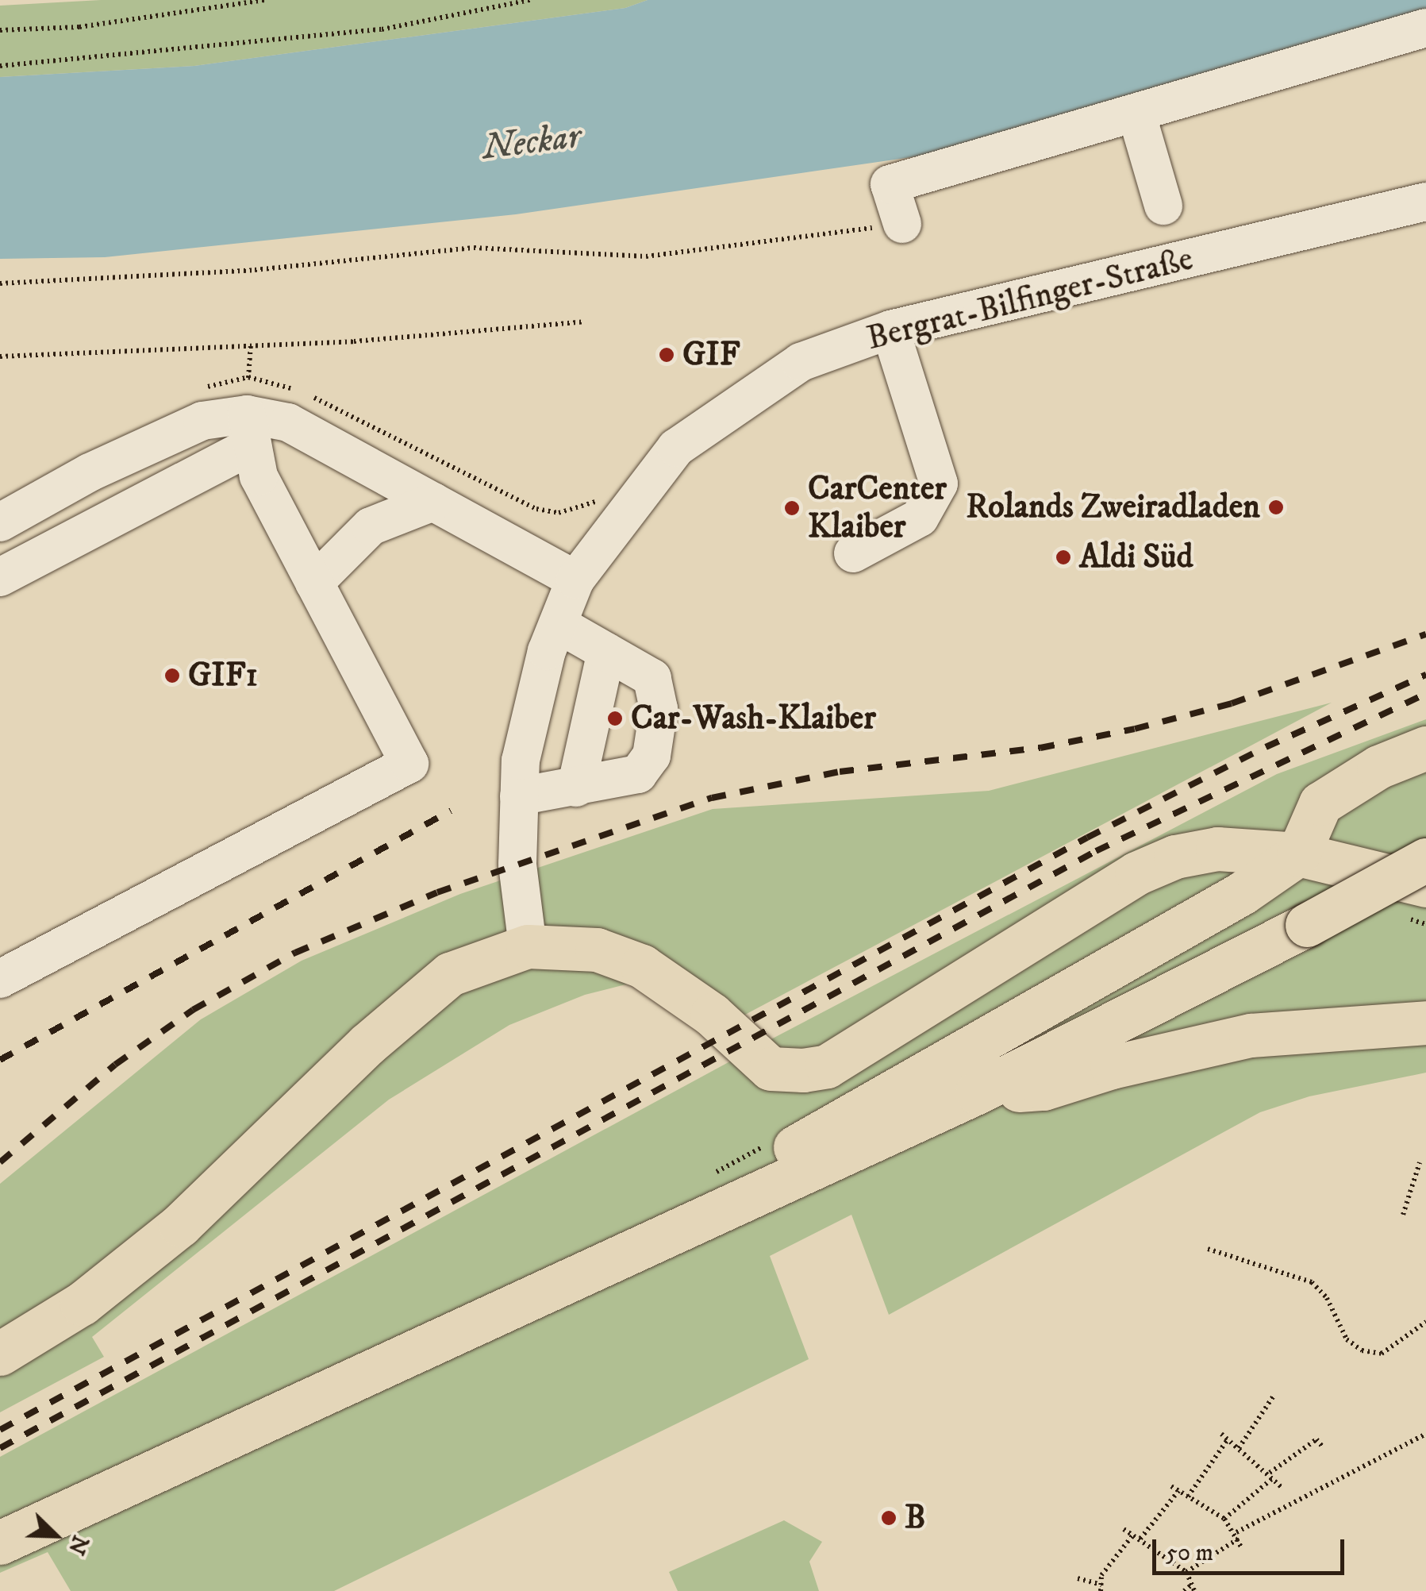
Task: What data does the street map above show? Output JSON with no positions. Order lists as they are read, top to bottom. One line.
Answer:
{"streets":{"street":["Bergrat-Bilfinger-Straße"]},"water":["Neckar"],"places":["GIF","Rolands Zweiradladen","CarCenter Klaiber","Aldi Süd","GIF1","Car-Wash-Klaiber","B"],"scale_bar":"50 m","north":"bottom right"}
